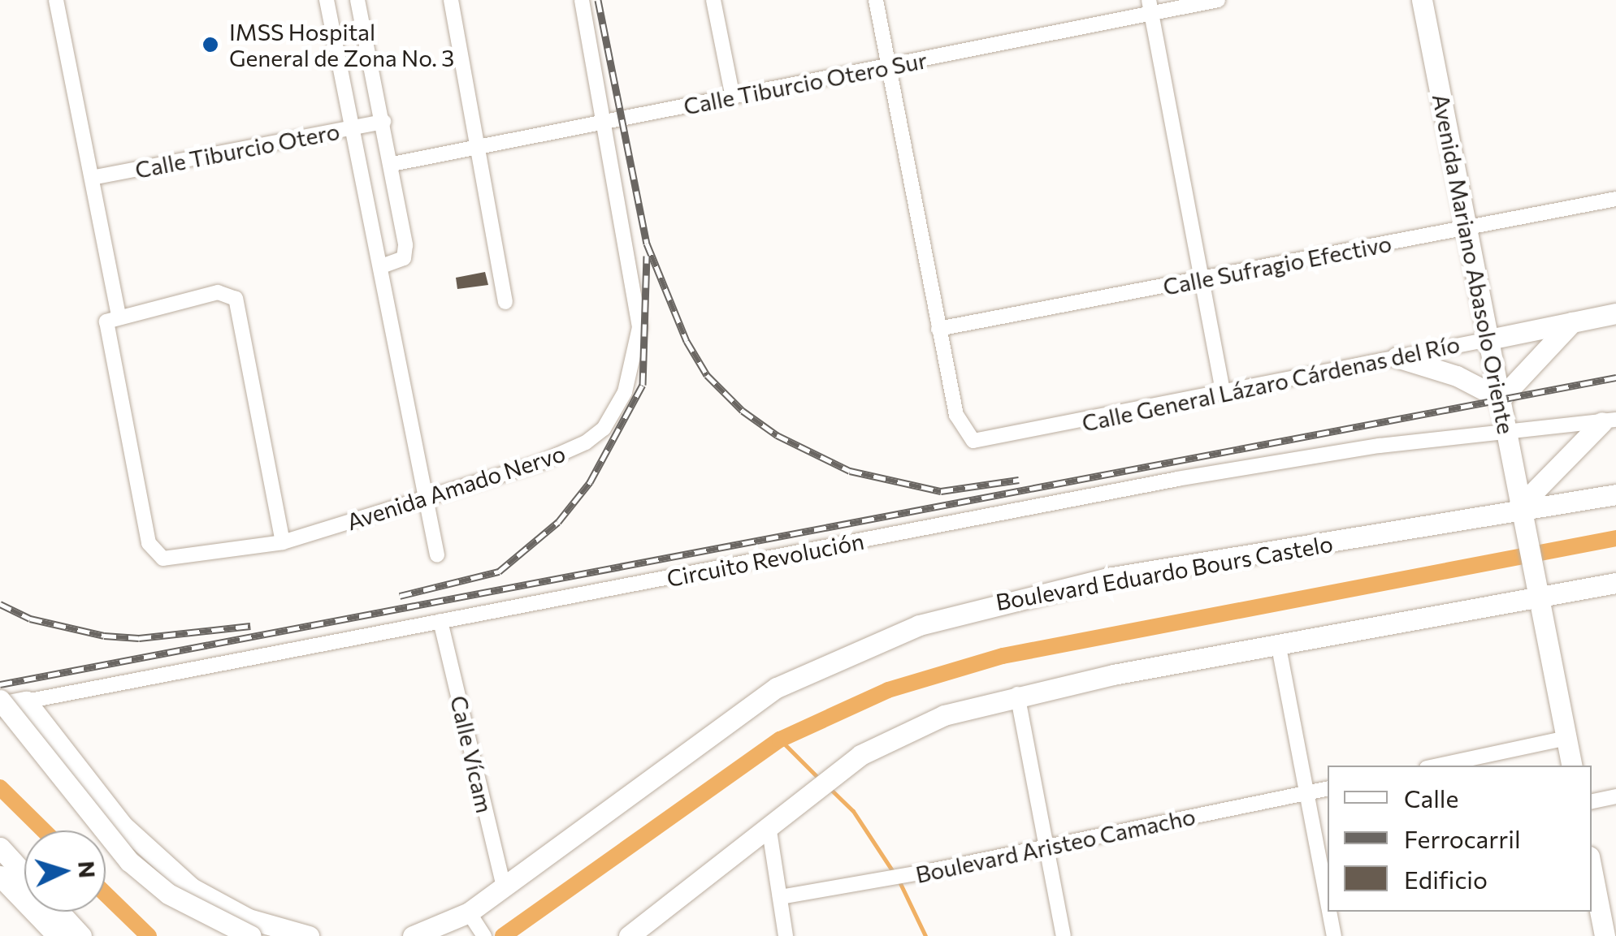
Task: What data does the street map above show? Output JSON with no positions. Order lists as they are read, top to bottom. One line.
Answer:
{"streets":{"main road":["Avenida Mariano Abasolo Oriente","Calle General Lázaro Cárdenas del Río","Boulevard Eduardo Bours Castelo"],"street":["Calle Tiburcio Otero Sur","Calle Tiburcio Otero","Calle Sufragio Efectivo","Avenida Amado Nervo","Circuito Revolución","Calle Vícam","Boulevard Aristeo Camacho"]},"crossings":[["Calle Tiburcio Otero Sur","Avenida Amado Nervo"],["Avenida Mariano Abasolo Oriente","Calle Sufragio Efectivo"],["Avenida Mariano Abasolo Oriente","Calle General Lázaro Cárdenas del Río"],["Avenida Mariano Abasolo Oriente","Circuito Revolución"],["Avenida Mariano Abasolo Oriente","Boulevard Eduardo Bours Castelo"],["Calle Sufragio Efectivo","Calle General Lázaro Cárdenas del Río"],["Circuito Revolución","Calle Vícam"],["Boulevard Eduardo Bours Castelo","Calle Vícam"]],"places":["IMSS Hospital General de Zona No. 3"],"legend":["Calle","Ferrocarril","Edificio"],"north":"right"}
